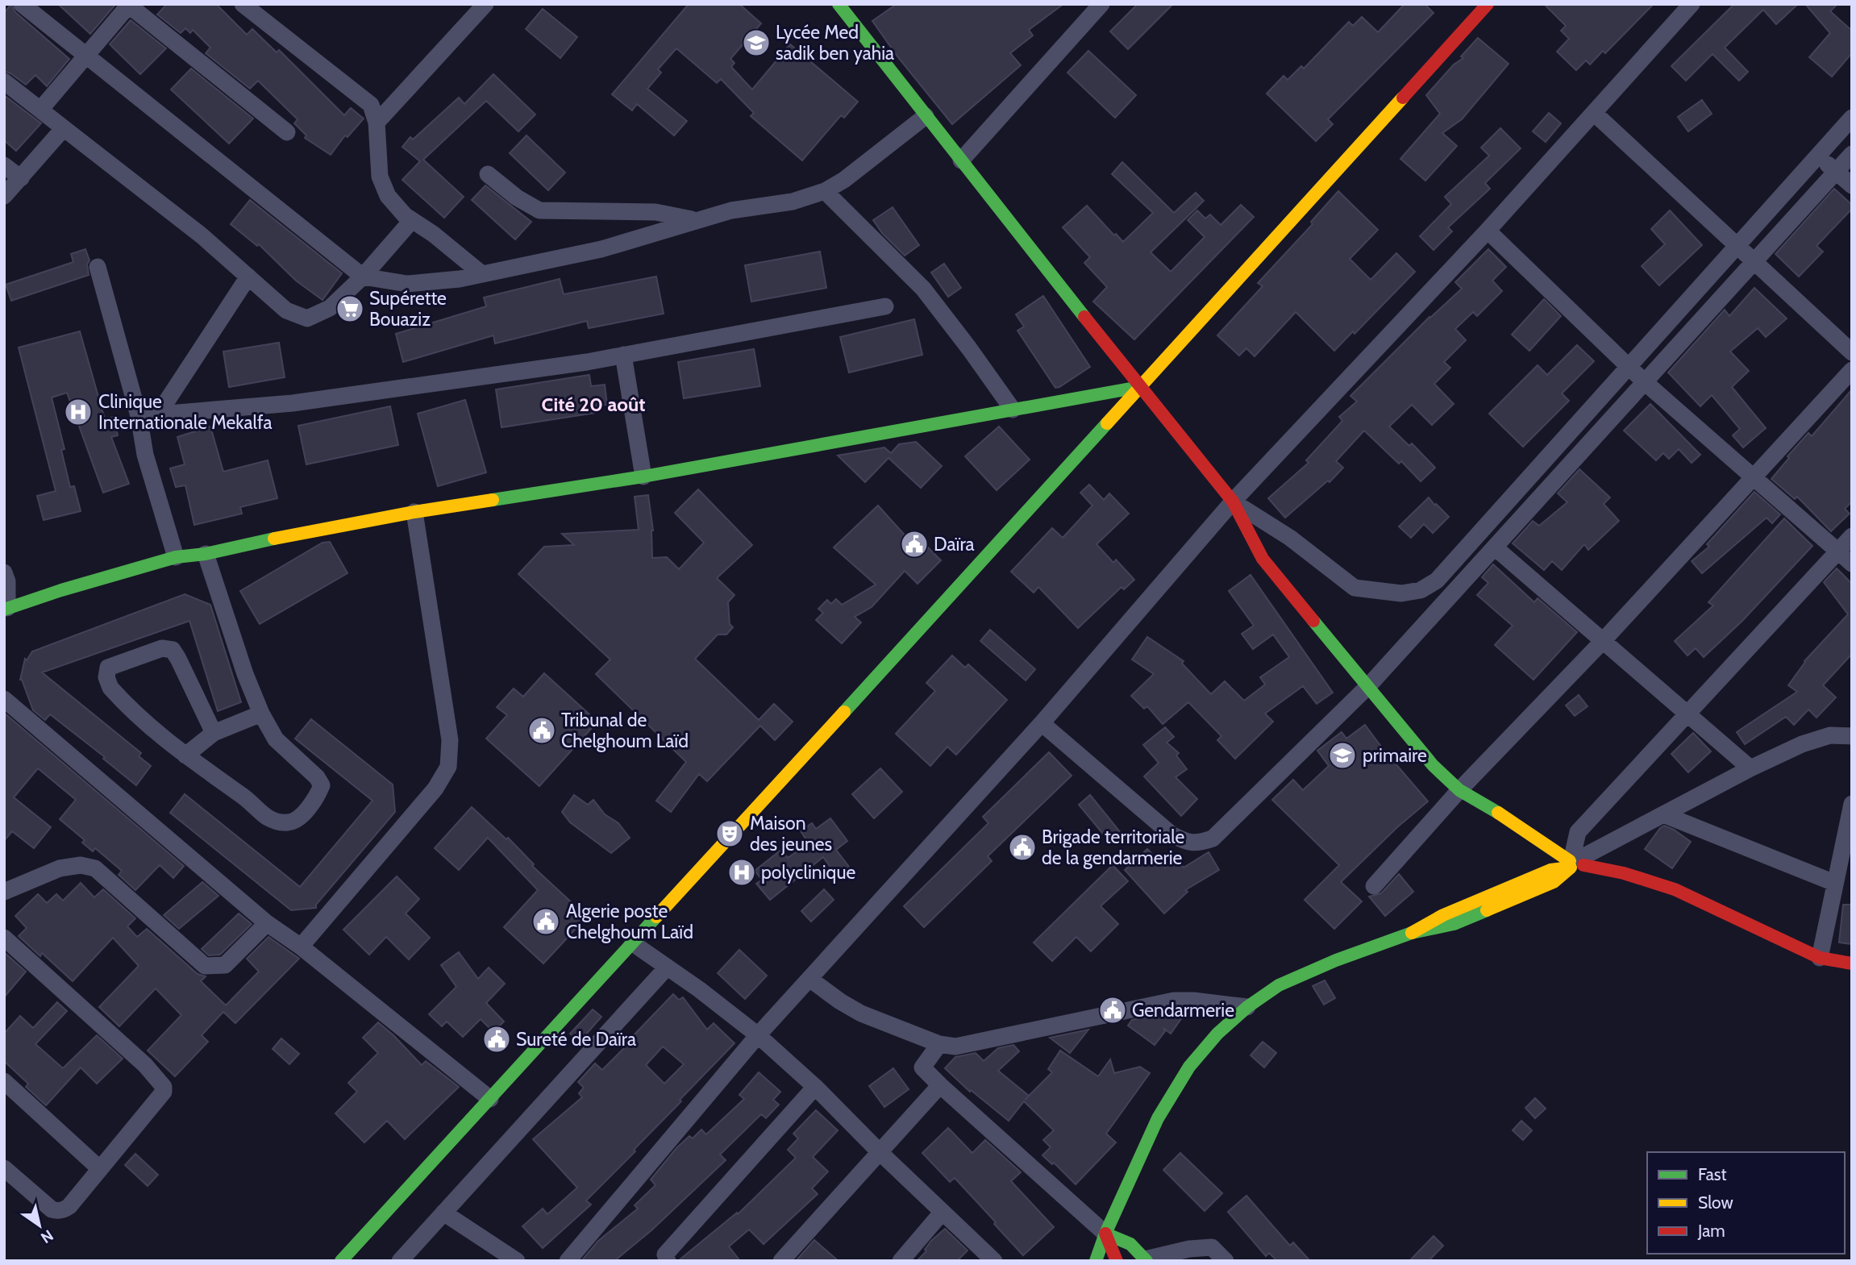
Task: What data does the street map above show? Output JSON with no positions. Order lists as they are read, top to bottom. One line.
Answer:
{"districts":["Cité 20 août"],"places":{"school or university":["Lycée Med sadik ben yahia","primaire"],"supermarket":["Supérette Bouaziz"],"hospital":["Clinique Internationale Mekalfa","polyclinique"],"public building":["Daïra","Tribunal de Chelghoum Laïd","Brigade territoriale de la gendarmerie","Algerie poste Chelghoum Laïd","Gendarmerie","Sureté de Daïra"],"theatre":["Maison des jeunes"]},"legend":["Fast","Slow","Jam"],"north":"bottom right"}
